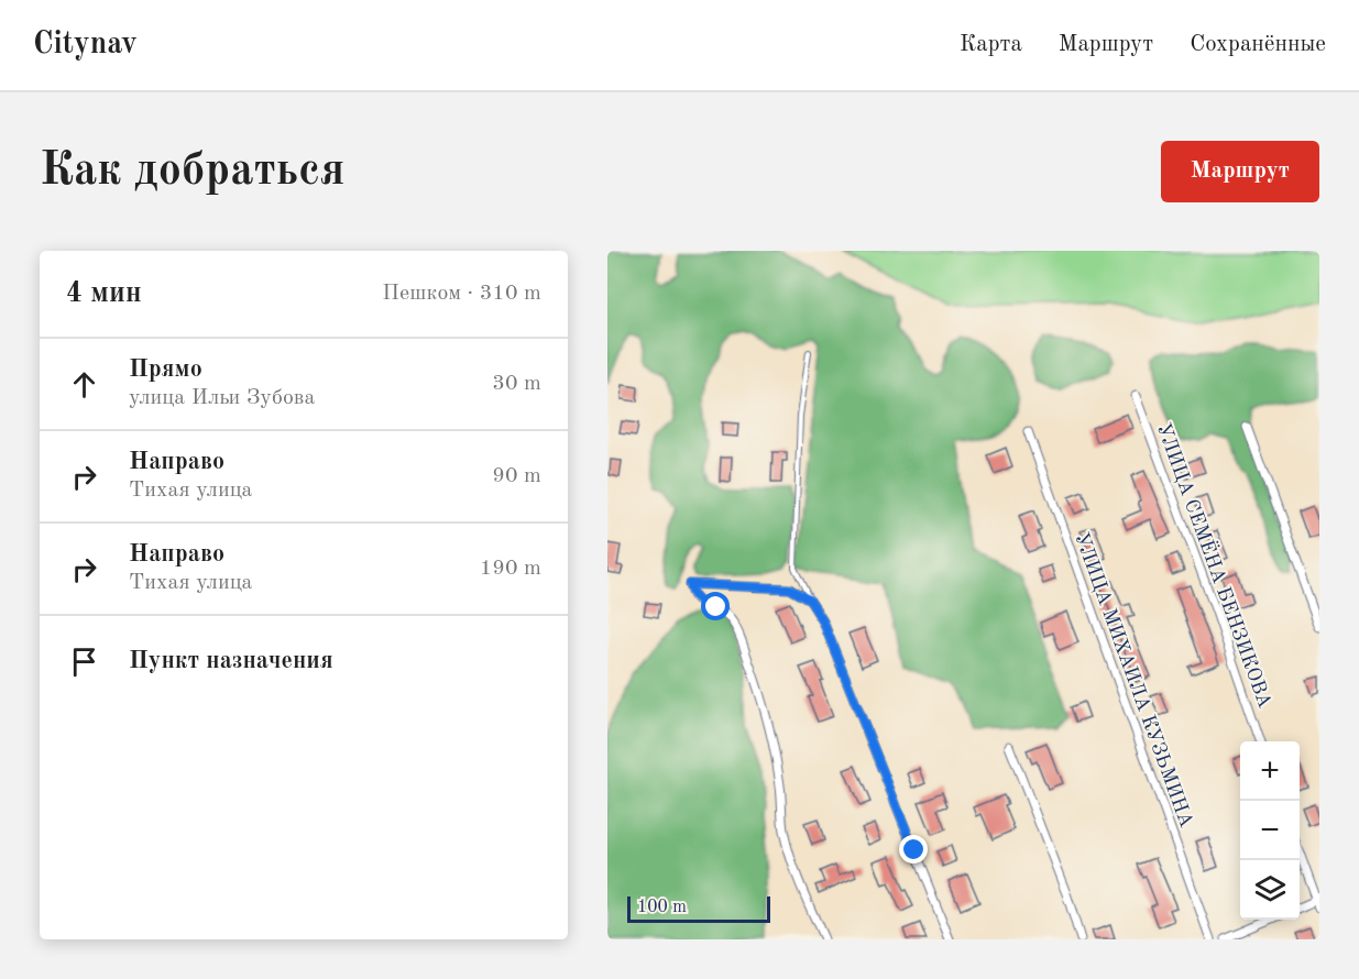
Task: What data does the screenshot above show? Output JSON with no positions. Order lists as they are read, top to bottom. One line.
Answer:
{"streets":{"street":["УЛИЦА СЕМЁНА БЕНЗИКОВА","УЛИЦА МИХАИЛА КУЗЬМИНА"]},"scale_bar":"100 m","page":{"header":"Citynav","nav":["Карта","Маршрут","Сохранённые"],"buttons":"Маршрут","title":"Как добраться","heading":["4 мин","Пешком · 310 m"],"list":[["Прямо","улица Ильи Зубова","30 m"],["Направо","Тихая улица","90 m"],["Направо","Тихая улица","190 m"],"Пункт назначения"],"map_buttons":["+","−"],"scale":"100 m"}}
